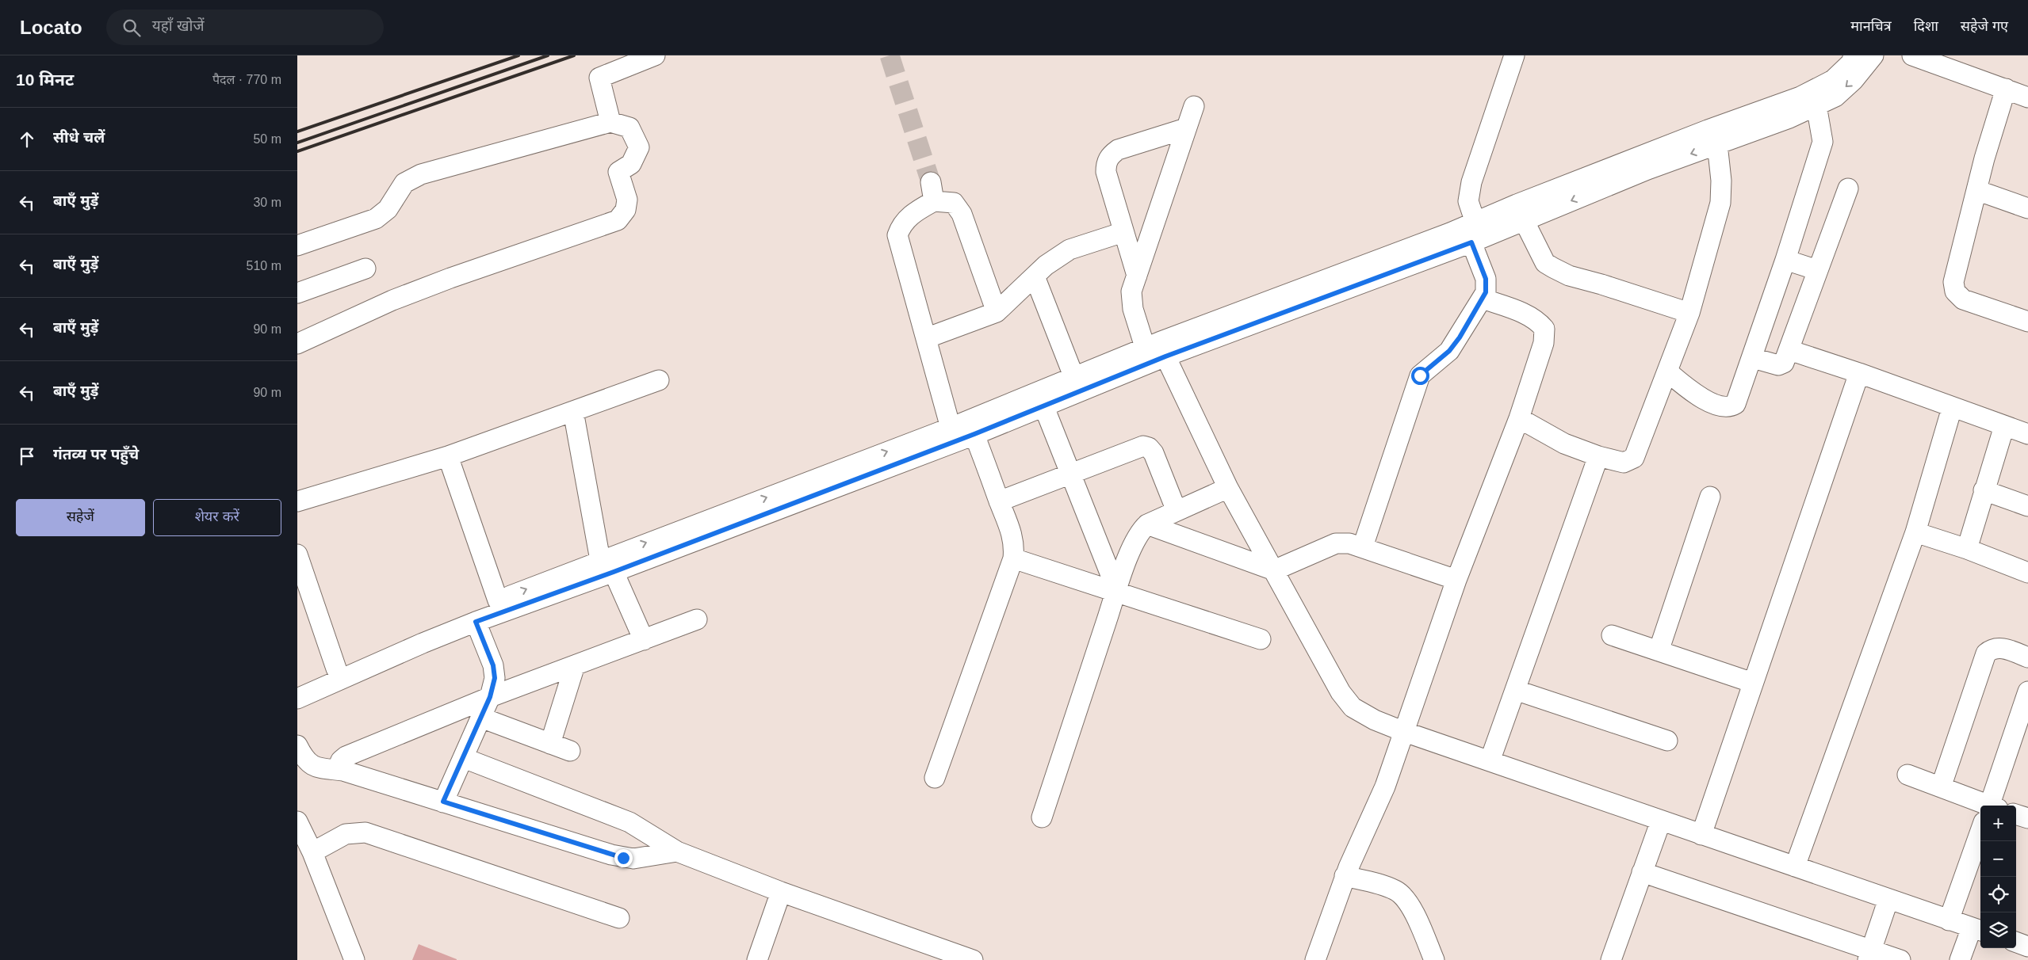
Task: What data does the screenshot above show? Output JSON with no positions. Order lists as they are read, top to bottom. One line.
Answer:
{"page":{"header":"Locato","search":"यहाँ खोजें","nav":["मानचित्र","दिशा","सहेजे गए"],"heading":["10 मिनट","पैदल · 770 m"],"list":[["सीधे चलें","50 m"],["बाएँ मुड़ें","30 m"],["बाएँ मुड़ें","510 m"],["बाएँ मुड़ें","90 m"],["बाएँ मुड़ें","90 m"],"गंतव्य पर पहुँचे"],"buttons":["सहेजें","शेयर करें"],"map_buttons":["+","−"]}}
